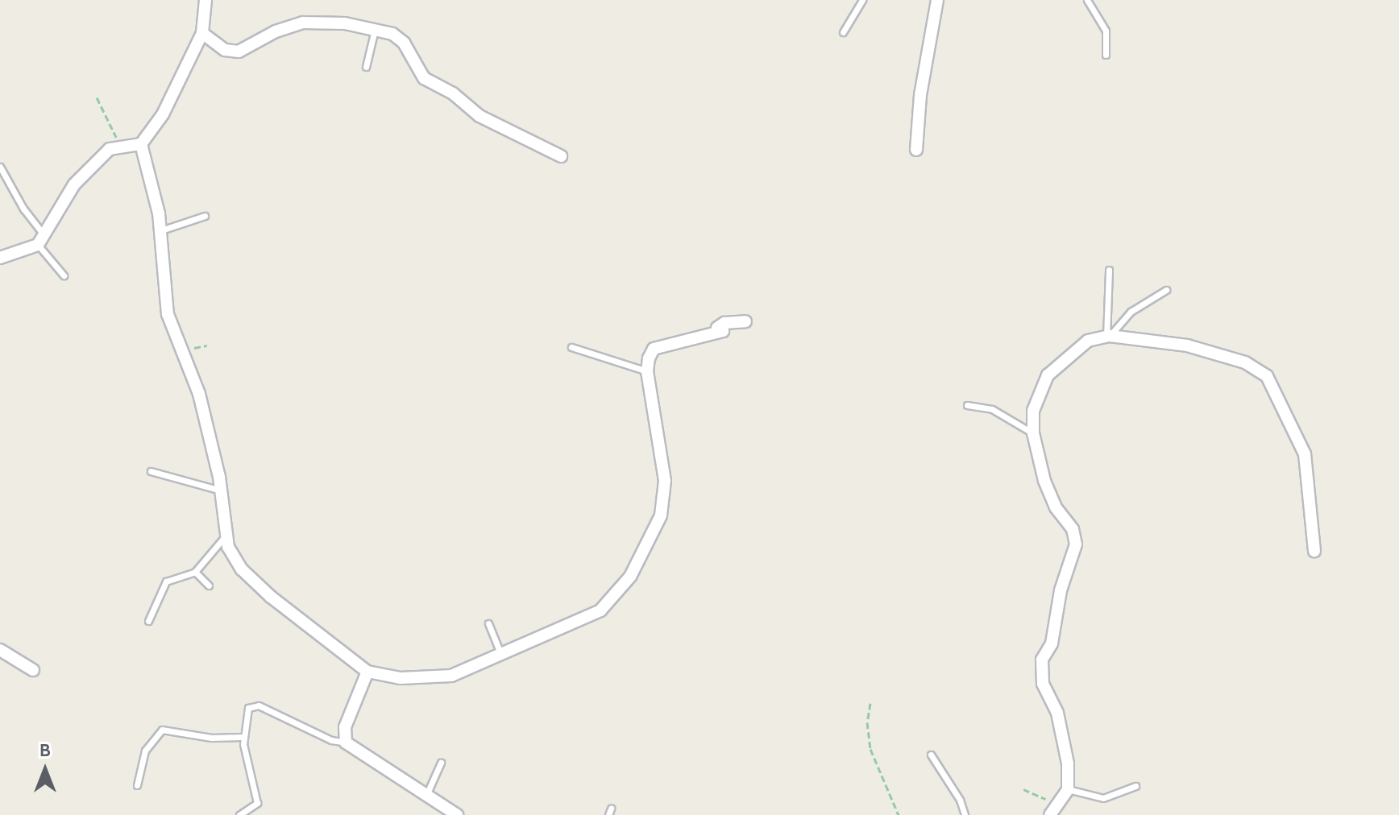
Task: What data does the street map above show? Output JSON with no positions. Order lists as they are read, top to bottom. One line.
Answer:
{"north":"top"}
